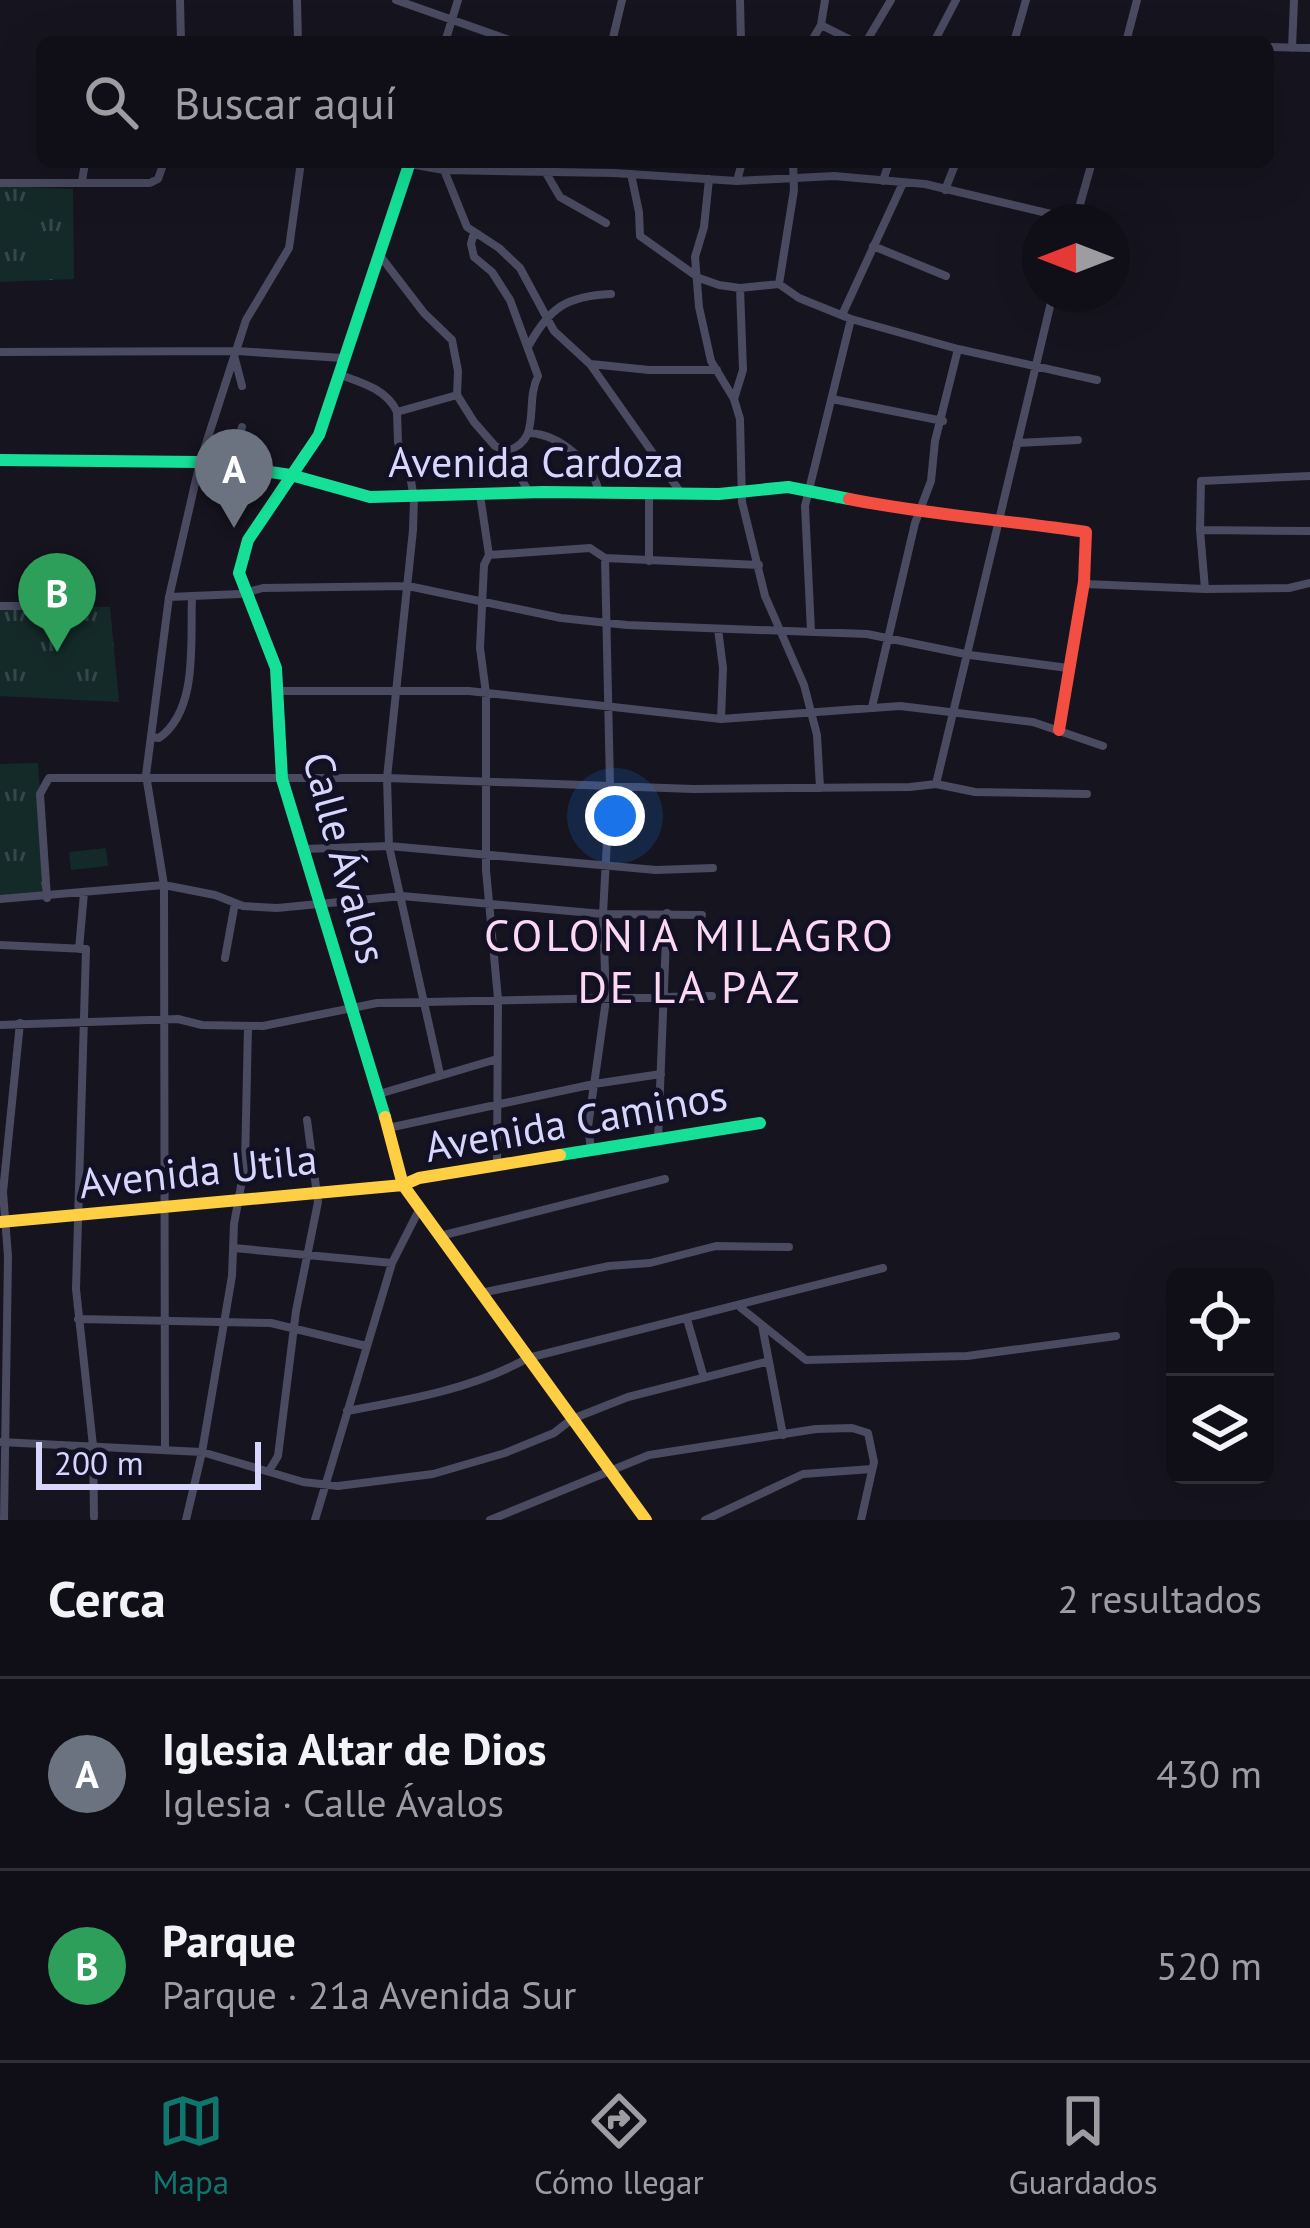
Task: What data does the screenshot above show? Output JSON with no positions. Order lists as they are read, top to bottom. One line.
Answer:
{"streets":{"street":["Avenida Cardoza","Calle Ávalos","Avenida Caminos","Avenida Utila"]},"crossings":[["Avenida Cardoza","Calle Ávalos"],["Calle Ávalos","Avenida Caminos"],["Calle Ávalos","Avenida Utila"],["Avenida Caminos","Avenida Utila"]],"districts":["COLONIA MILAGRO DE LA PAZ"],"scale_bar":"200 m","north":"left","page":{"search":"Buscar aquí","pins":["A","B"],"scale":"200 m","heading":["Cerca","2 resultados"],"list":[{"mark":"A","name":"Iglesia Altar de Dios","note":"Iglesia · Calle Ávalos","value":"430 m"},{"mark":"B","name":"Parque","note":"Parque · 21a Avenida Sur","value":"520 m"}],"nav":["Mapa","Cómo llegar","Guardados"]}}
